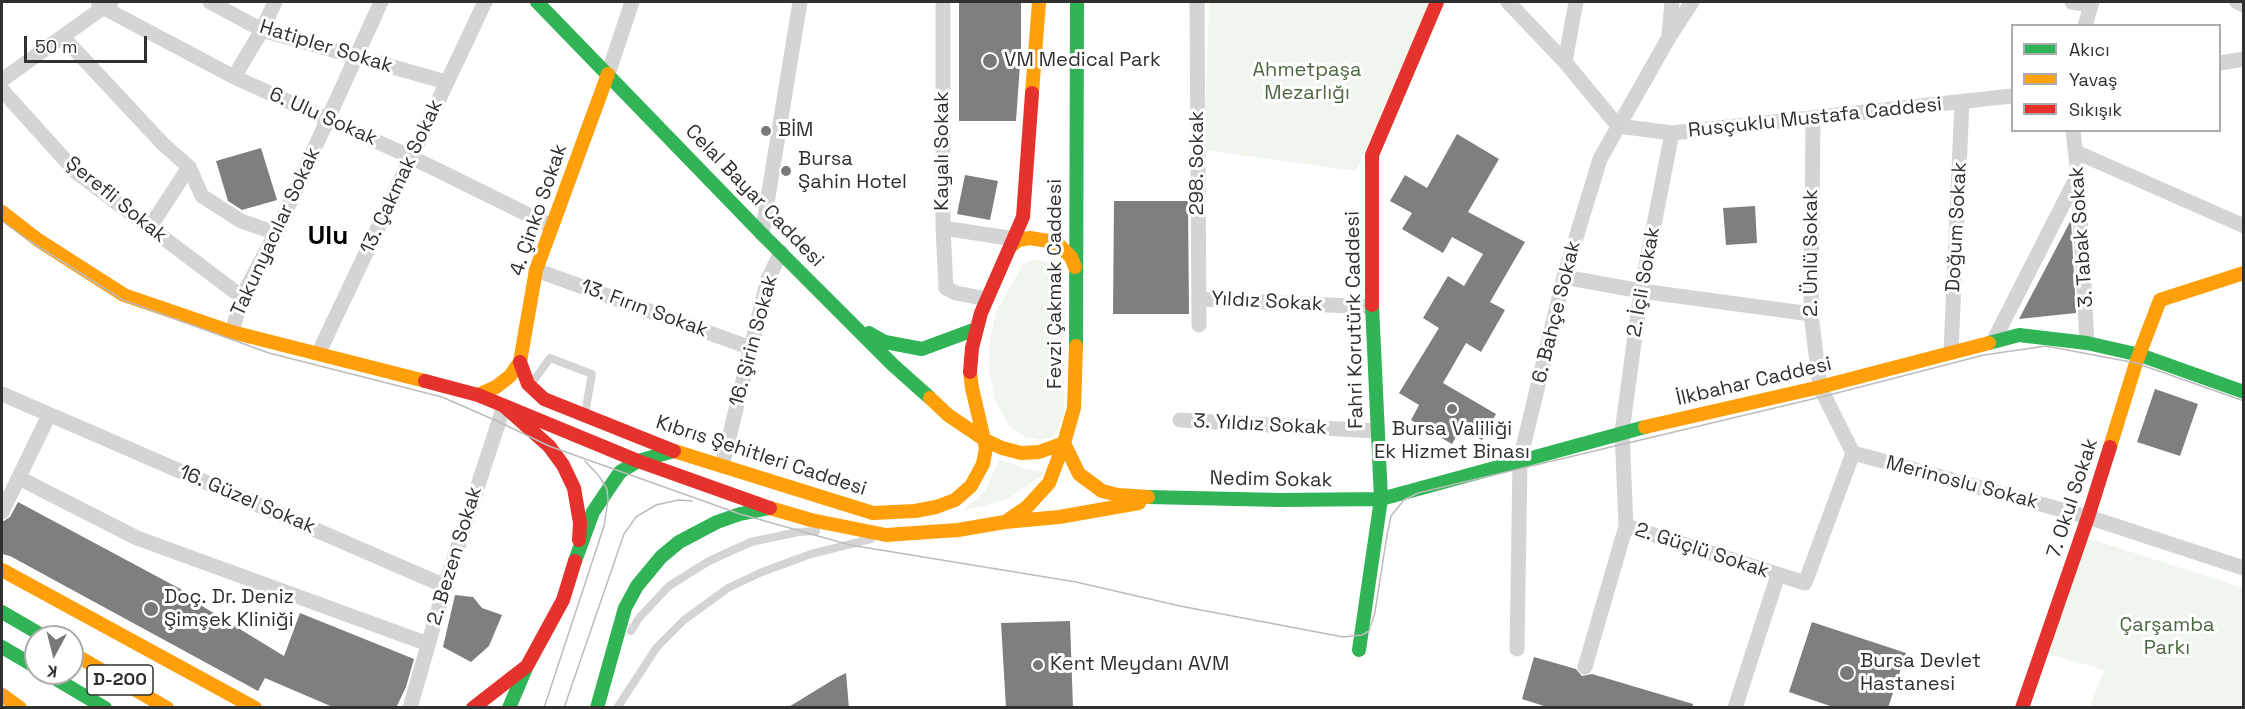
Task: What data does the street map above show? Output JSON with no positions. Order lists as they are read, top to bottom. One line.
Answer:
{"streets":{"main road":["Celal Bayar Caddesi","4. Çinko Sokak","Fevzi Çakmak Caddesi","Fahri Korutürk Caddesi","İlkbahar Caddesi","Kıbrıs Şehitleri Caddesi","Nedim Sokak","7. Okul Sokak","D-200"],"street":["Hatipler Sokak","6. Ulu Sokak","Rusçuklu Mustafa Caddesi","Kayalı Sokak","298. Sokak","13. Çakmak Sokak","Şerefli Sokak","Doğum Sokak","Takunyacılar Sokak","3. Tabak Sokak","2. Ünlü Sokak","2. İçli Sokak","Yıldız Sokak","13. Fırın Sokak","6. Bahçe Sokak","16. Şirin Sokak","3. Yıldız Sokak","Merinoslu Sokak","16. Güzel Sokak","2. Güçlü Sokak","2. Bezen Sokak"]},"crossings":[["Hatipler Sokak","13. Çakmak Sokak"],["Hatipler Sokak","Takunyacılar Sokak"],["6. Ulu Sokak","13. Çakmak Sokak"],["6. Ulu Sokak","4. Çinko Sokak"],["6. Ulu Sokak","Takunyacılar Sokak"],["Rusçuklu Mustafa Caddesi","Doğum Sokak"],["Rusçuklu Mustafa Caddesi","2. Ünlü Sokak"],["Rusçuklu Mustafa Caddesi","2. İçli Sokak"],["Rusçuklu Mustafa Caddesi","6. Bahçe Sokak"],["298. Sokak","Yıldız Sokak"],["Celal Bayar Caddesi","4. Çinko Sokak"],["Celal Bayar Caddesi","Fevzi Çakmak Caddesi"],["Celal Bayar Caddesi","16. Şirin Sokak"],["Celal Bayar Caddesi","Kıbrıs Şehitleri Caddesi"],["Şerefli Sokak","Takunyacılar Sokak"],["4. Çinko Sokak","13. Fırın Sokak"],["4. Çinko Sokak","Kıbrıs Şehitleri Caddesi"],["Doğum Sokak","İlkbahar Caddesi"],["3. Tabak Sokak","İlkbahar Caddesi"],["2. Ünlü Sokak","İlkbahar Caddesi"],["2. Ünlü Sokak","Merinoslu Sokak"],["2. Ünlü Sokak","2. Güçlü Sokak"],["2. İçli Sokak","İlkbahar Caddesi"],["2. İçli Sokak","2. Güçlü Sokak"],["Yıldız Sokak","Fahri Korutürk Caddesi"],["13. Fırın Sokak","16. Şirin Sokak"],["6. Bahçe Sokak","İlkbahar Caddesi"],["Fahri Korutürk Caddesi","İlkbahar Caddesi"],["Fahri Korutürk Caddesi","3. Yıldız Sokak"],["Fahri Korutürk Caddesi","Nedim Sokak"],["16. Şirin Sokak","Kıbrıs Şehitleri Caddesi"],["İlkbahar Caddesi","Nedim Sokak"],["İlkbahar Caddesi","7. Okul Sokak"],["Merinoslu Sokak","7. Okul Sokak"],["Merinoslu Sokak","2. Güçlü Sokak"],["16. Güzel Sokak","2. Bezen Sokak"]],"districts":["Ulu"],"parks":["Ahmetpaşa Mezarlığı","Çarşamba Parkı"],"places":["VM Medical Park","BİM","Bursa Şahin Hotel","Bursa Valiliği Ek Hizmet Binası","Doç. Dr. Deniz Şimşek Kliniği","Kent Meydanı AVM","Bursa Devlet Hastanesi"],"legend":["Akıcı","Yavaş","Sıkışık"],"scale_bar":"50 m","north":"bottom"}
